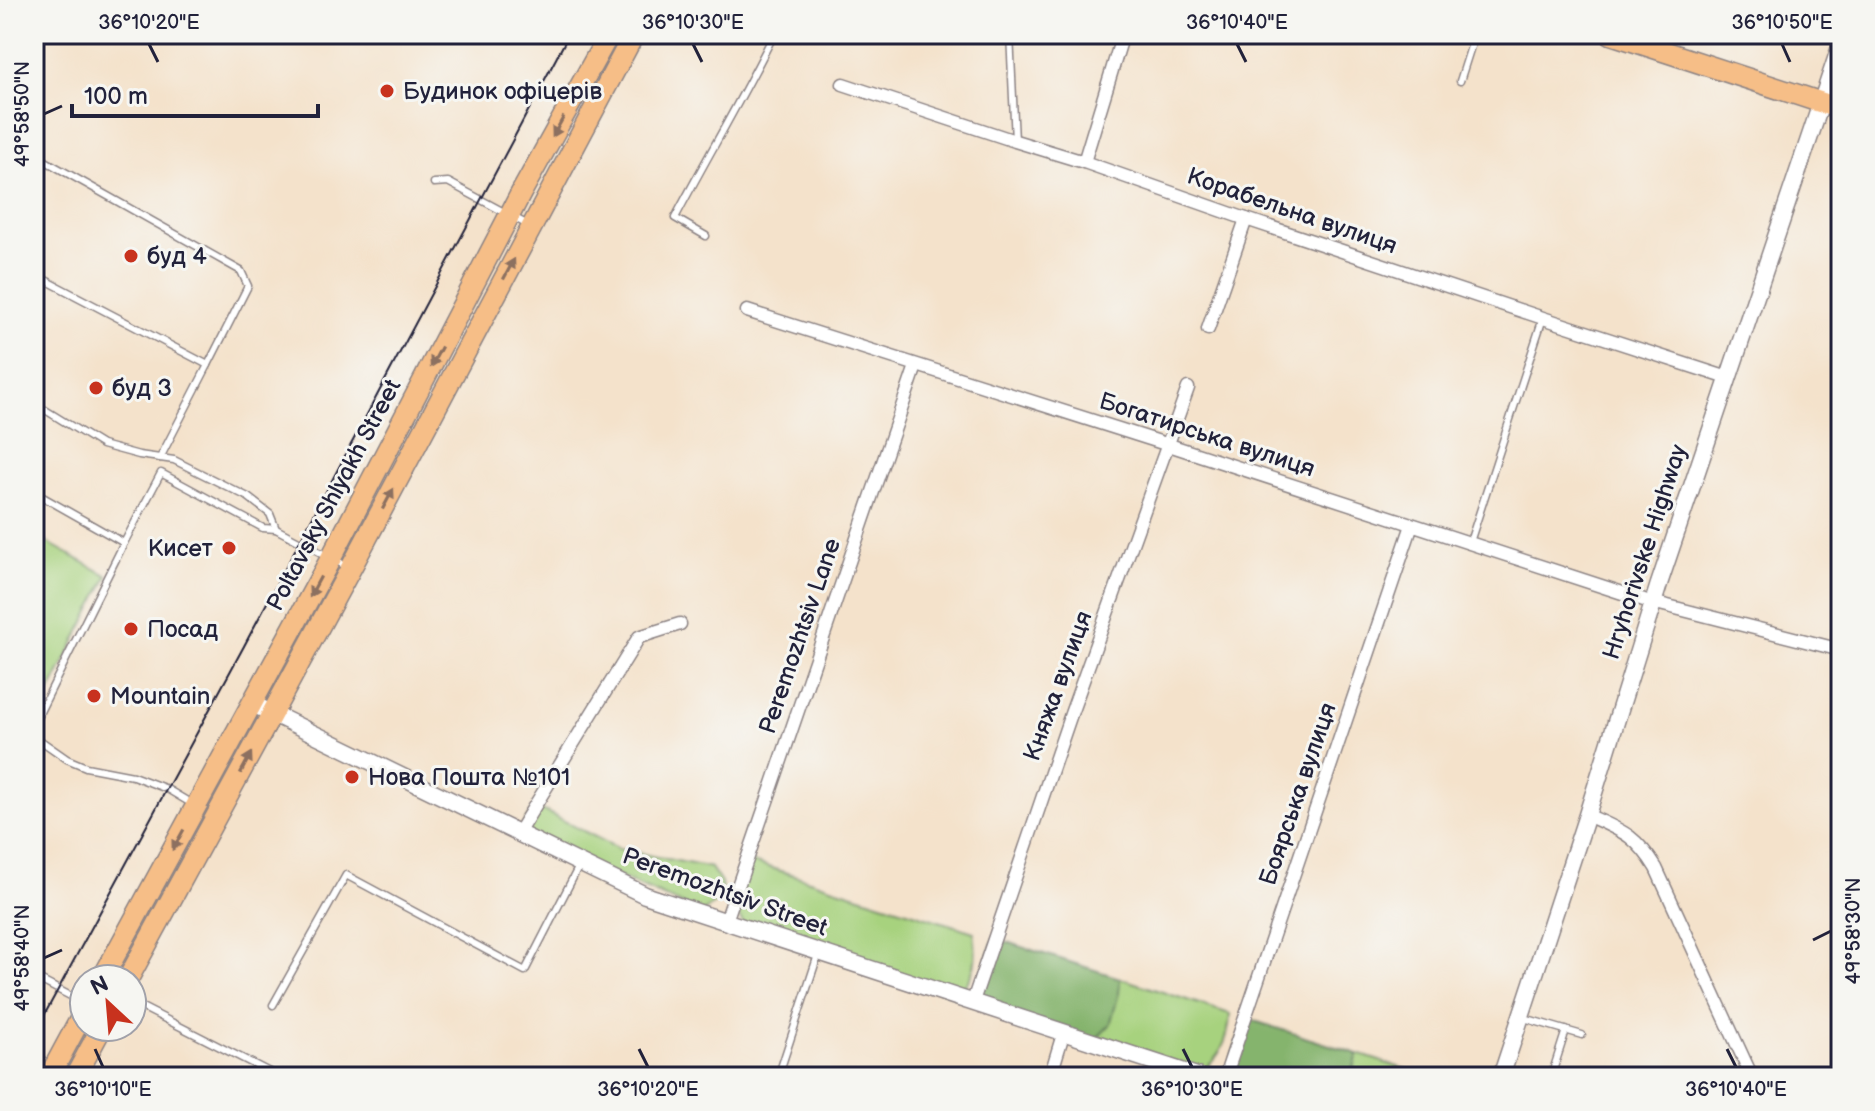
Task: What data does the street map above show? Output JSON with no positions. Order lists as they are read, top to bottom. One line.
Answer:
{"streets":{"main road":["Poltavsky Shlyakh Street"],"street":["Корабельна вулиця","Богатирська вулиця","Hryhorivske Highway","Peremozhtsiv Lane","Княжа вулиця","Боярська вулиця","Peremozhtsiv Street"]},"crossings":[["Корабельна вулиця","Hryhorivske Highway"],["Богатирська вулиця","Hryhorivske Highway"],["Богатирська вулиця","Peremozhtsiv Lane"],["Богатирська вулиця","Княжа вулиця"],["Богатирська вулиця","Боярська вулиця"],["Poltavsky Shlyakh Street","Peremozhtsiv Street"],["Peremozhtsiv Lane","Peremozhtsiv Street"],["Княжа вулиця","Peremozhtsiv Street"]],"places":["Будинок офіцерів","буд 4","буд 3","Кисет","Посад","Mountain","Нова Пошта №101"],"scale_bar":"100 m","north":"top left","coordinates":["36°10'20\"E","36°10'30\"E","36°10'40\"E","36°10'50\"E","49°58'50\"N","49°58'30\"N","49°58'40\"N","36°10'10\"E"]}
